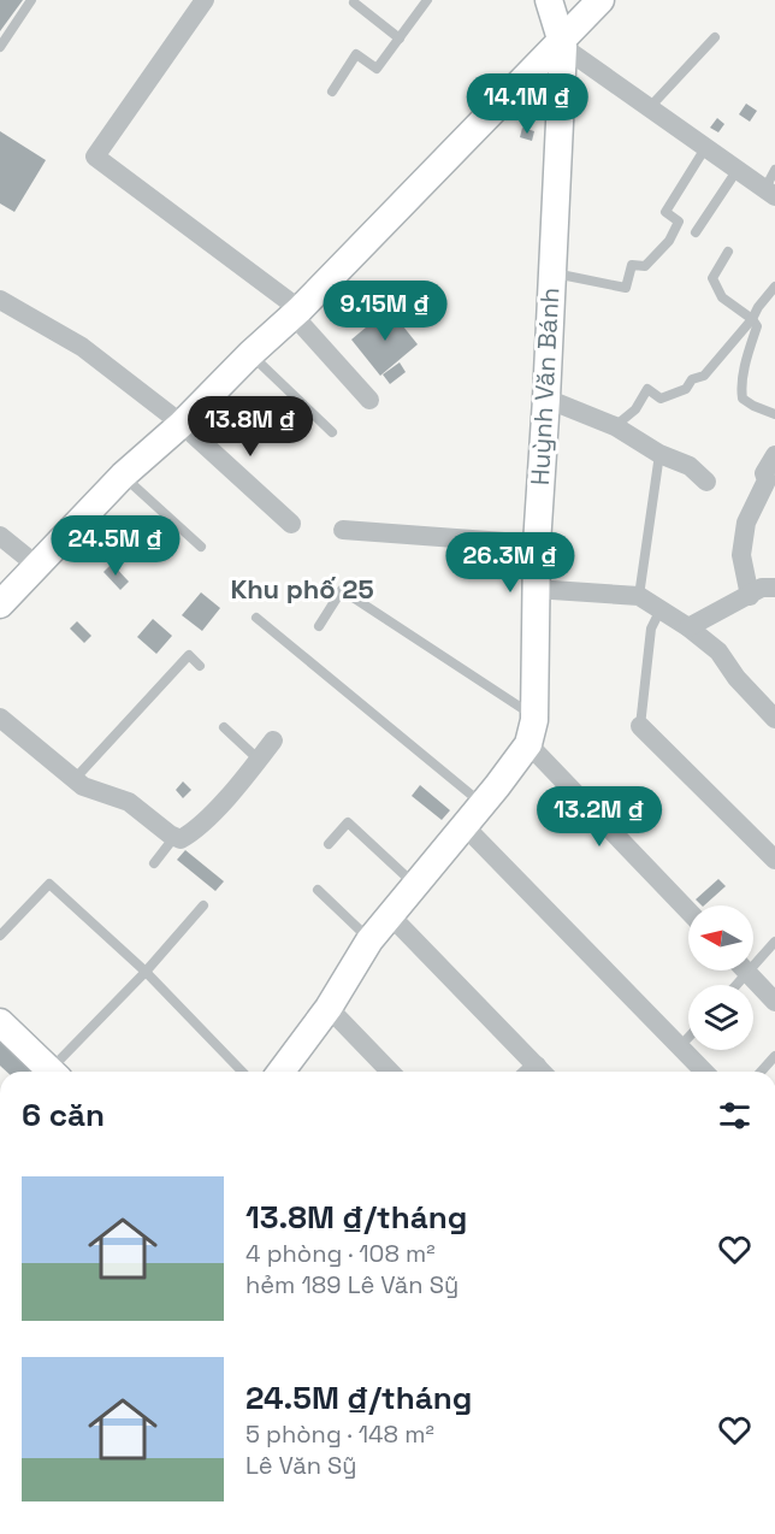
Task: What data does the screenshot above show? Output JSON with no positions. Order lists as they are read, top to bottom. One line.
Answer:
{"streets":{"street":["Huỳnh Văn Bánh"]},"districts":["Khu phố 25"],"north":"left","page":{"price":["14.1M ₫","9.15M ₫","13.8M ₫","24.5M ₫","26.3M ₫","13.2M ₫"],"heading":"6 căn","list":[{"name":"13.8M ₫/tháng","note":"4 phòng · 108 m² · hẻm 189 Lê Văn Sỹ"},{"name":"24.5M ₫/tháng","note":"5 phòng · 148 m² · Lê Văn Sỹ"}]}}
